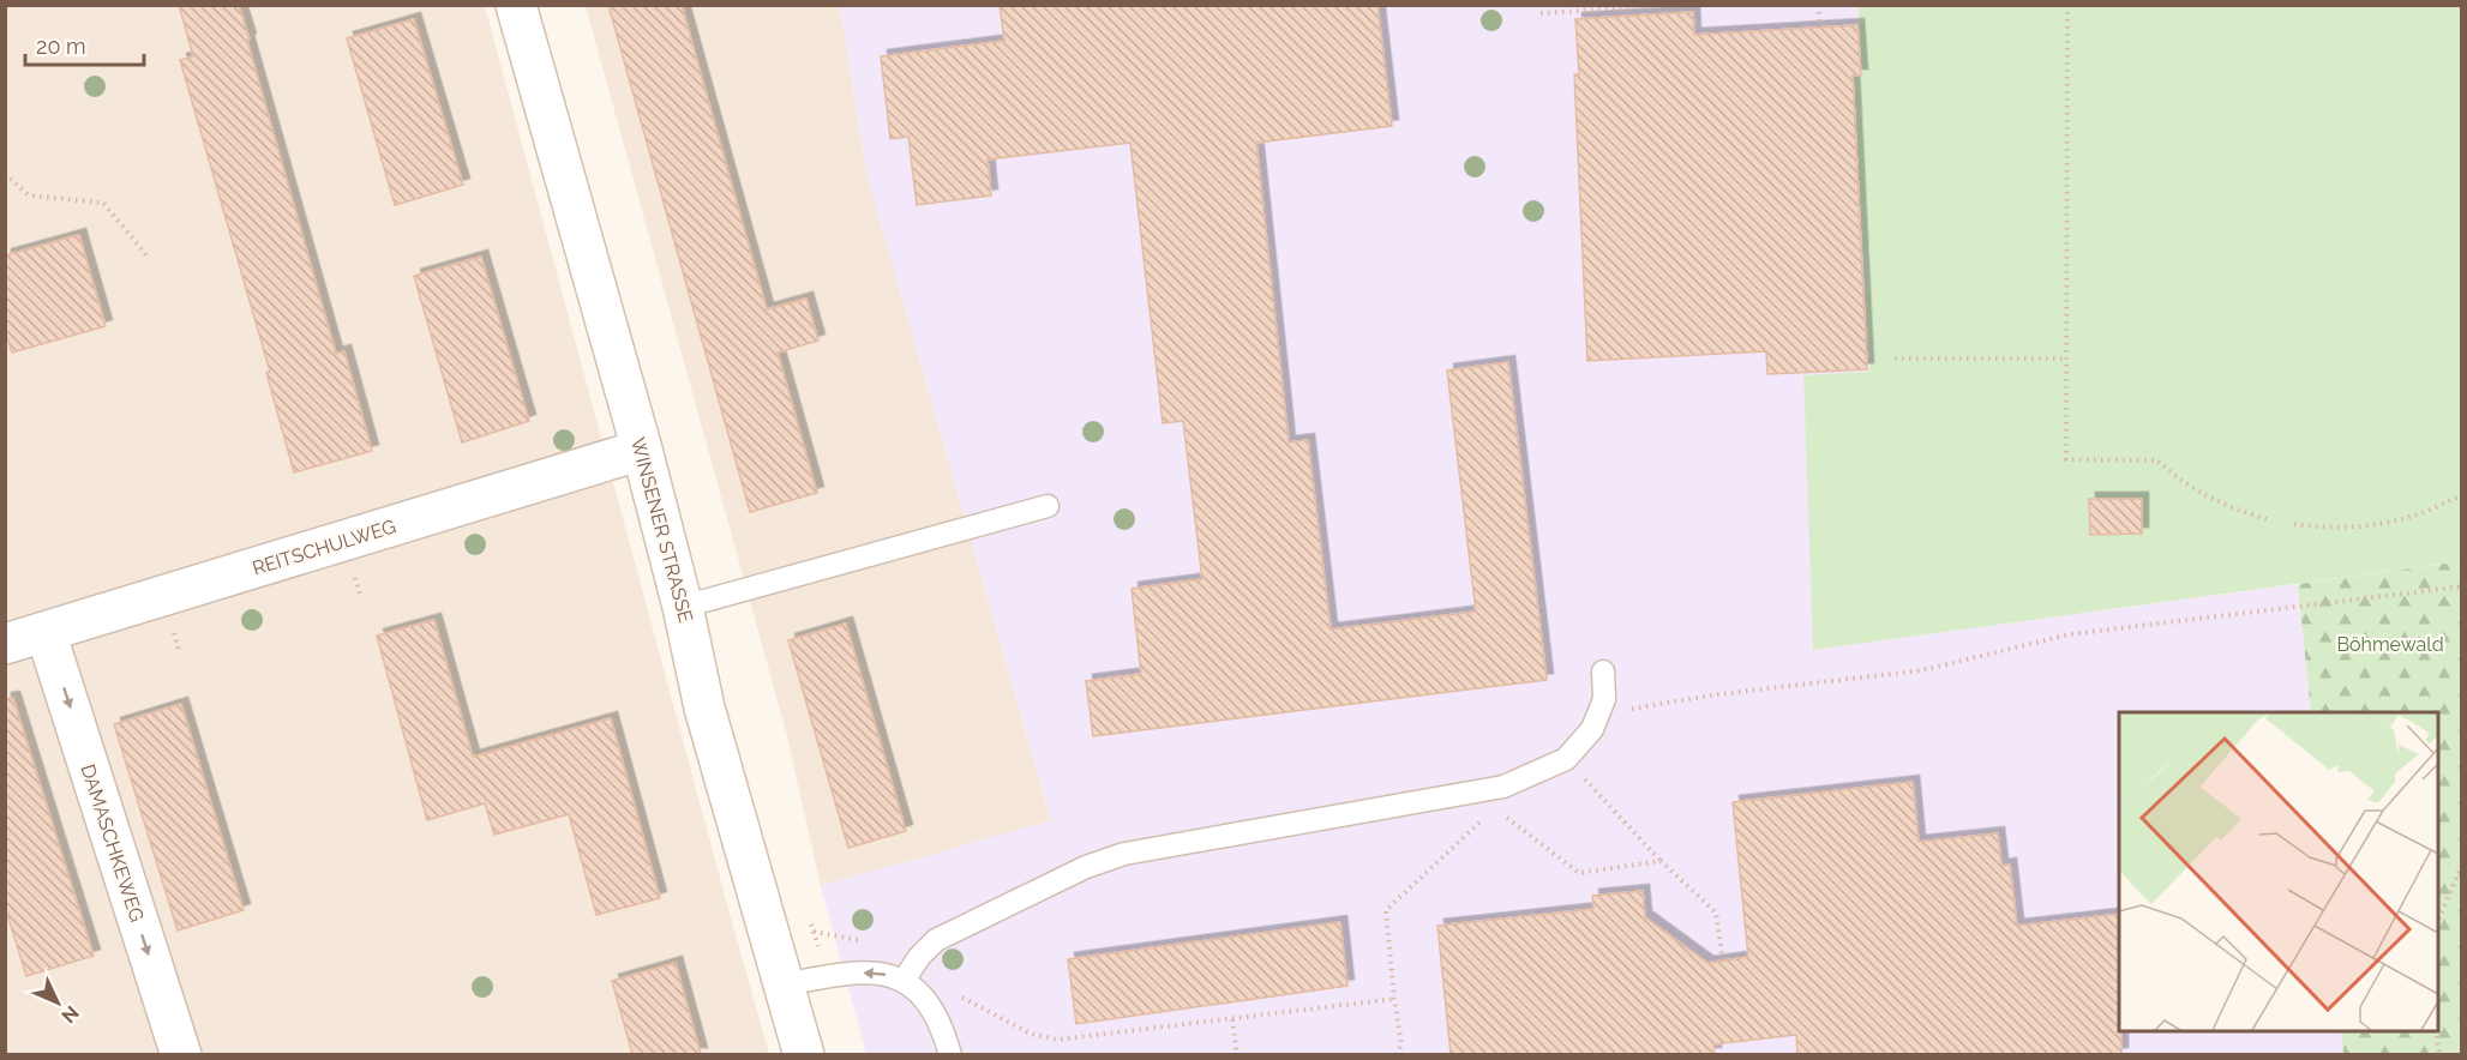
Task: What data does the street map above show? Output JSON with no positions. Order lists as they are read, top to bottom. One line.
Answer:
{"streets":{"street":["WINSENER STRASSE","REITSCHULWEG","DAMASCHKEWEG"]},"crossings":[["WINSENER STRASSE","REITSCHULWEG"],["REITSCHULWEG","DAMASCHKEWEG"]],"one_way":["DAMASCHKEWEG"],"parks":["Böhmewald"],"scale_bar":"20 m","north":"bottom right"}
